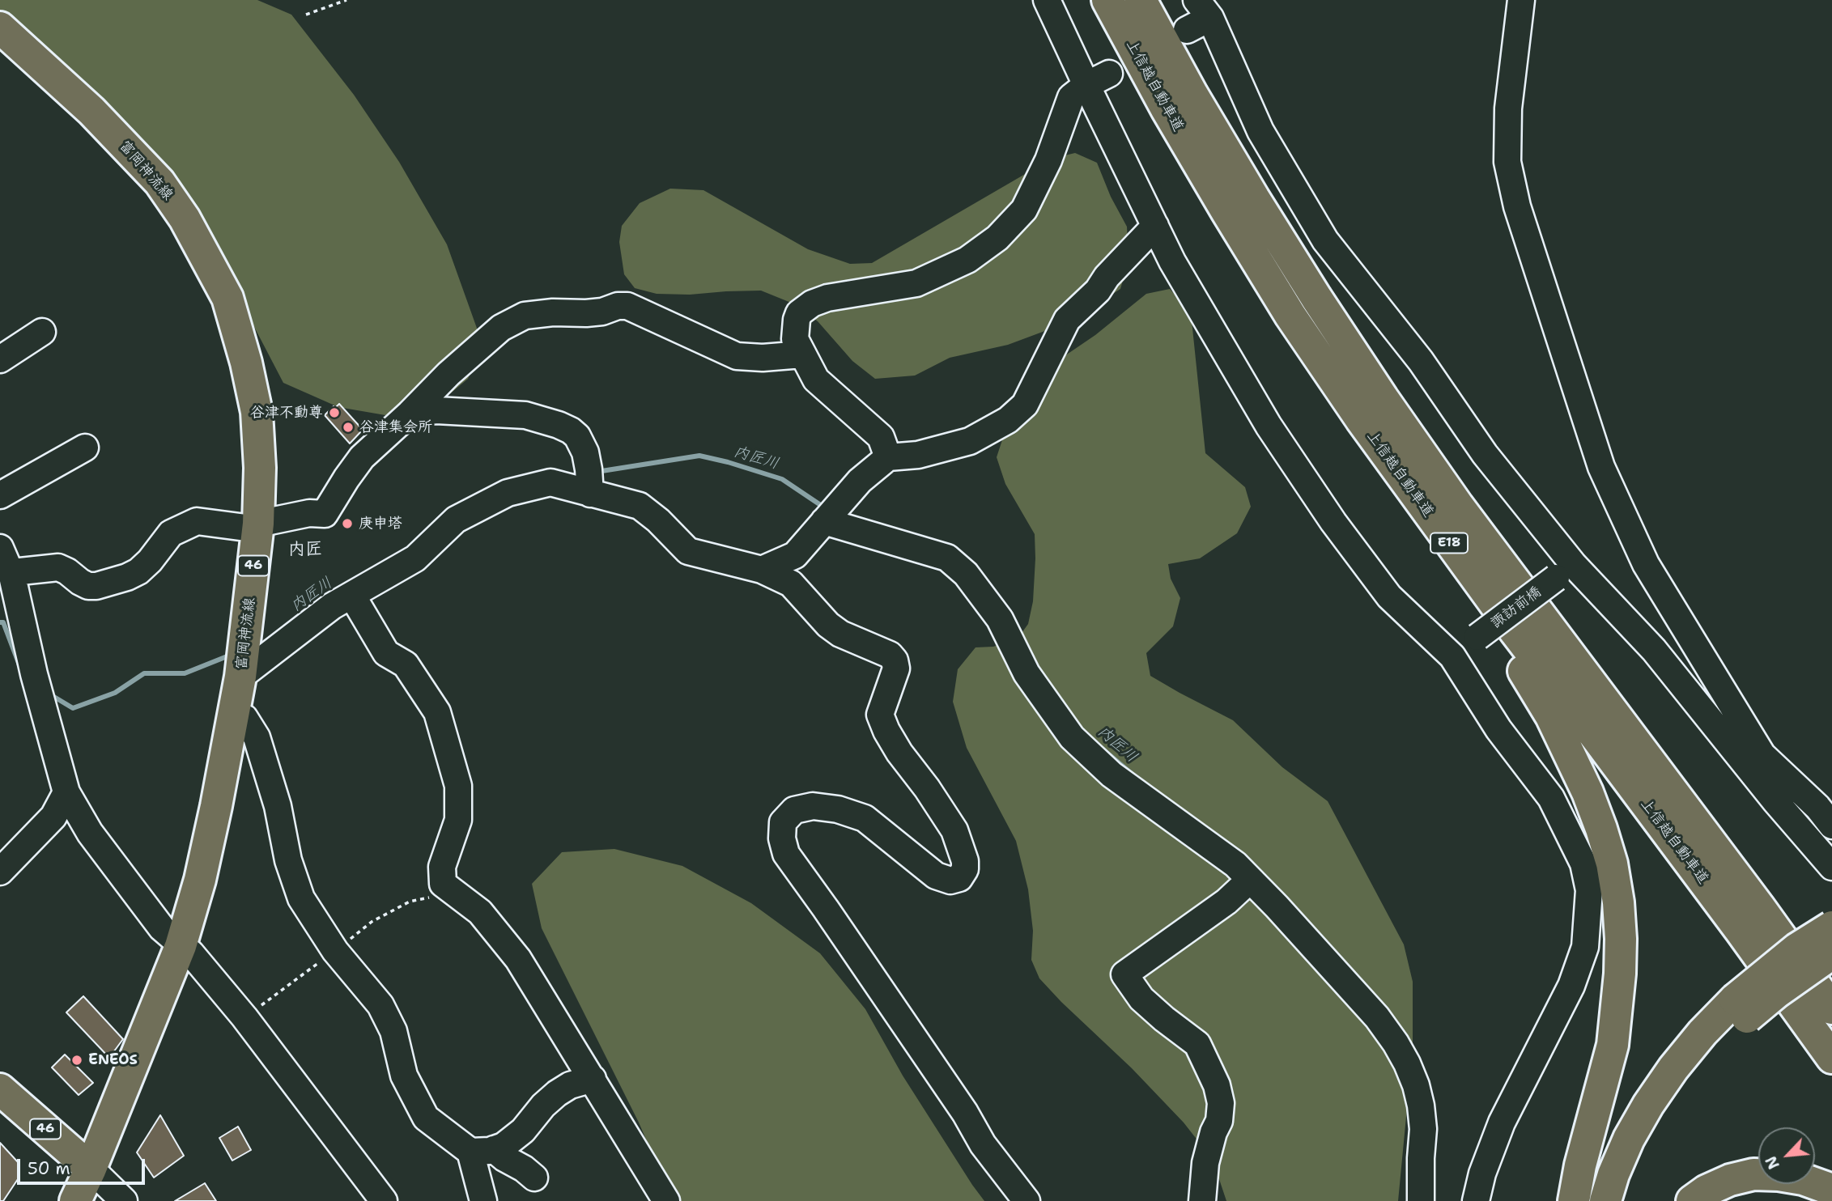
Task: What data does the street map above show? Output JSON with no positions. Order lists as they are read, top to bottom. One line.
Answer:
{"streets":{"main road":["上信越自動車道","富岡神流線","E18","46"],"street":["諏訪前橋"]},"crossings":[["富岡神流線","46"]],"districts":["内匠"],"water":["内匠川"],"places":["谷津不動尊","谷津集会所","庚申塔","ENEOS"],"scale_bar":"50 m","north":"bottom left"}
